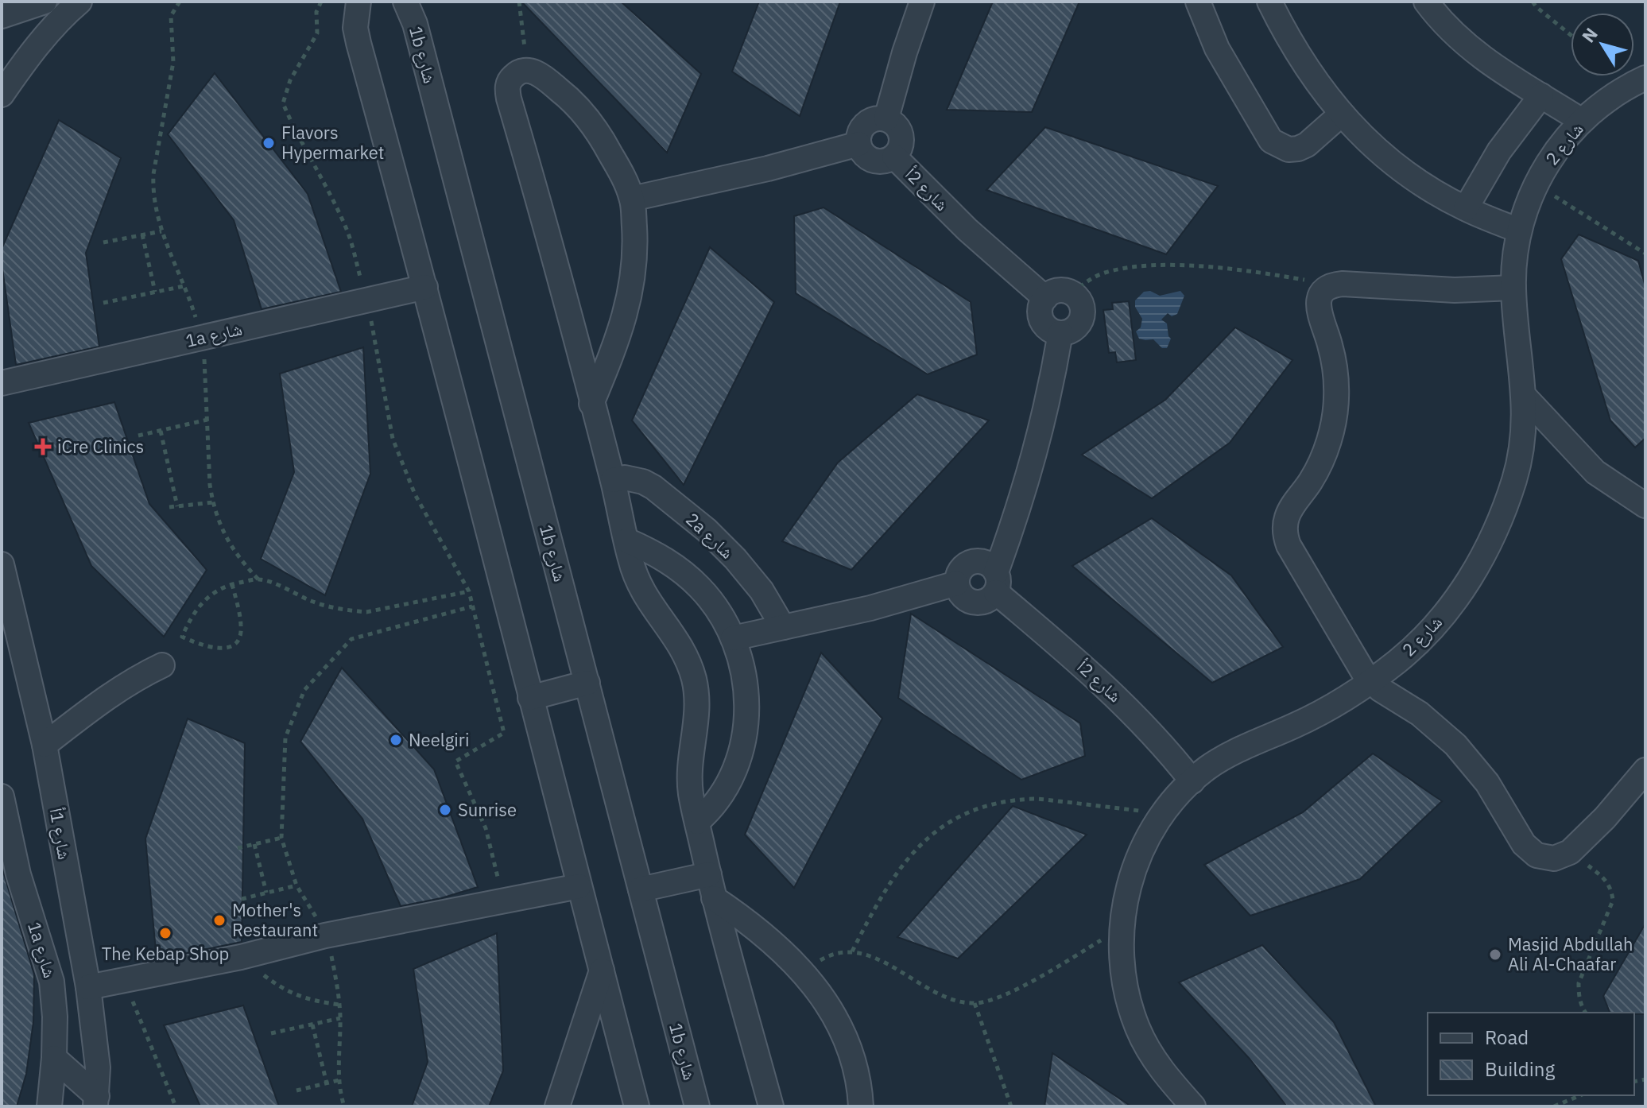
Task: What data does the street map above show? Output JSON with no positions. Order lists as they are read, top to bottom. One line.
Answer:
{"streets":{"street":["1b شارع","شارع 2","شارع 2أ","1a شارع","2a شارع","شارع 1أ"]},"crossings":[["شارع 2","شارع 2أ"]],"places":{"other":["Flavors Hypermarket","Neelgiri","Sunrise","Mother's Restaurant","The Kebap Shop","Masjid Abdullah Ali Al-Chaafar"],"health":["iCre Clinics"]},"legend":["Road","Building"],"north":"top left"}
